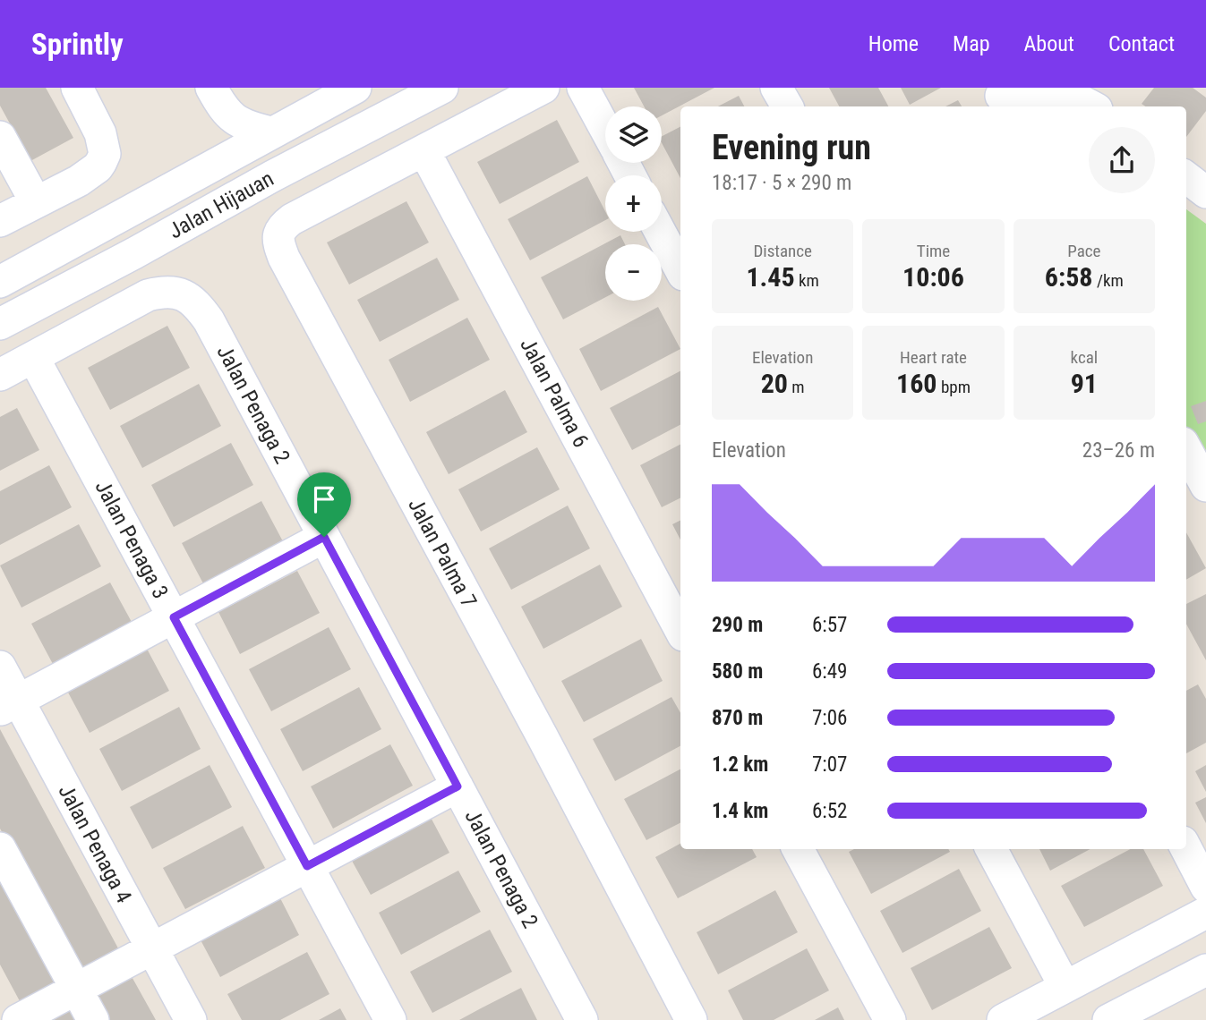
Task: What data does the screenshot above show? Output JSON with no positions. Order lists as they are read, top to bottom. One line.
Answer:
{"streets":{"street":["Jalan Hijauan","Jalan Palma 6","Jalan Penaga 2","Jalan Penaga 3","Jalan Palma 7","Jalan Penaga 4"]},"crossings":[["Jalan Palma 6","Jalan Palma 7"],["Jalan Penaga 2","Jalan Penaga 3"]],"page":{"header":"Sprintly","nav":["Home","Map","About","Contact"],"map_buttons":["+","−"],"heading":["Evening run","18:17 · 5 × 290 m"],"stats":[["Distance","1.45 km"],["Time","10:06"],["Pace","6:58 /km"],["Elevation","20 m"],["Heart rate","160 bpm"],["kcal","91"]],"chart":["Elevation","23–26 m"],"list":[{"name":"290 m","note":"6:57"},{"name":"580 m","note":"6:49"},{"name":"870 m","note":"7:06"},{"name":"1.2 km","note":"7:07"},{"name":"1.4 km","note":"6:52"}]}}
